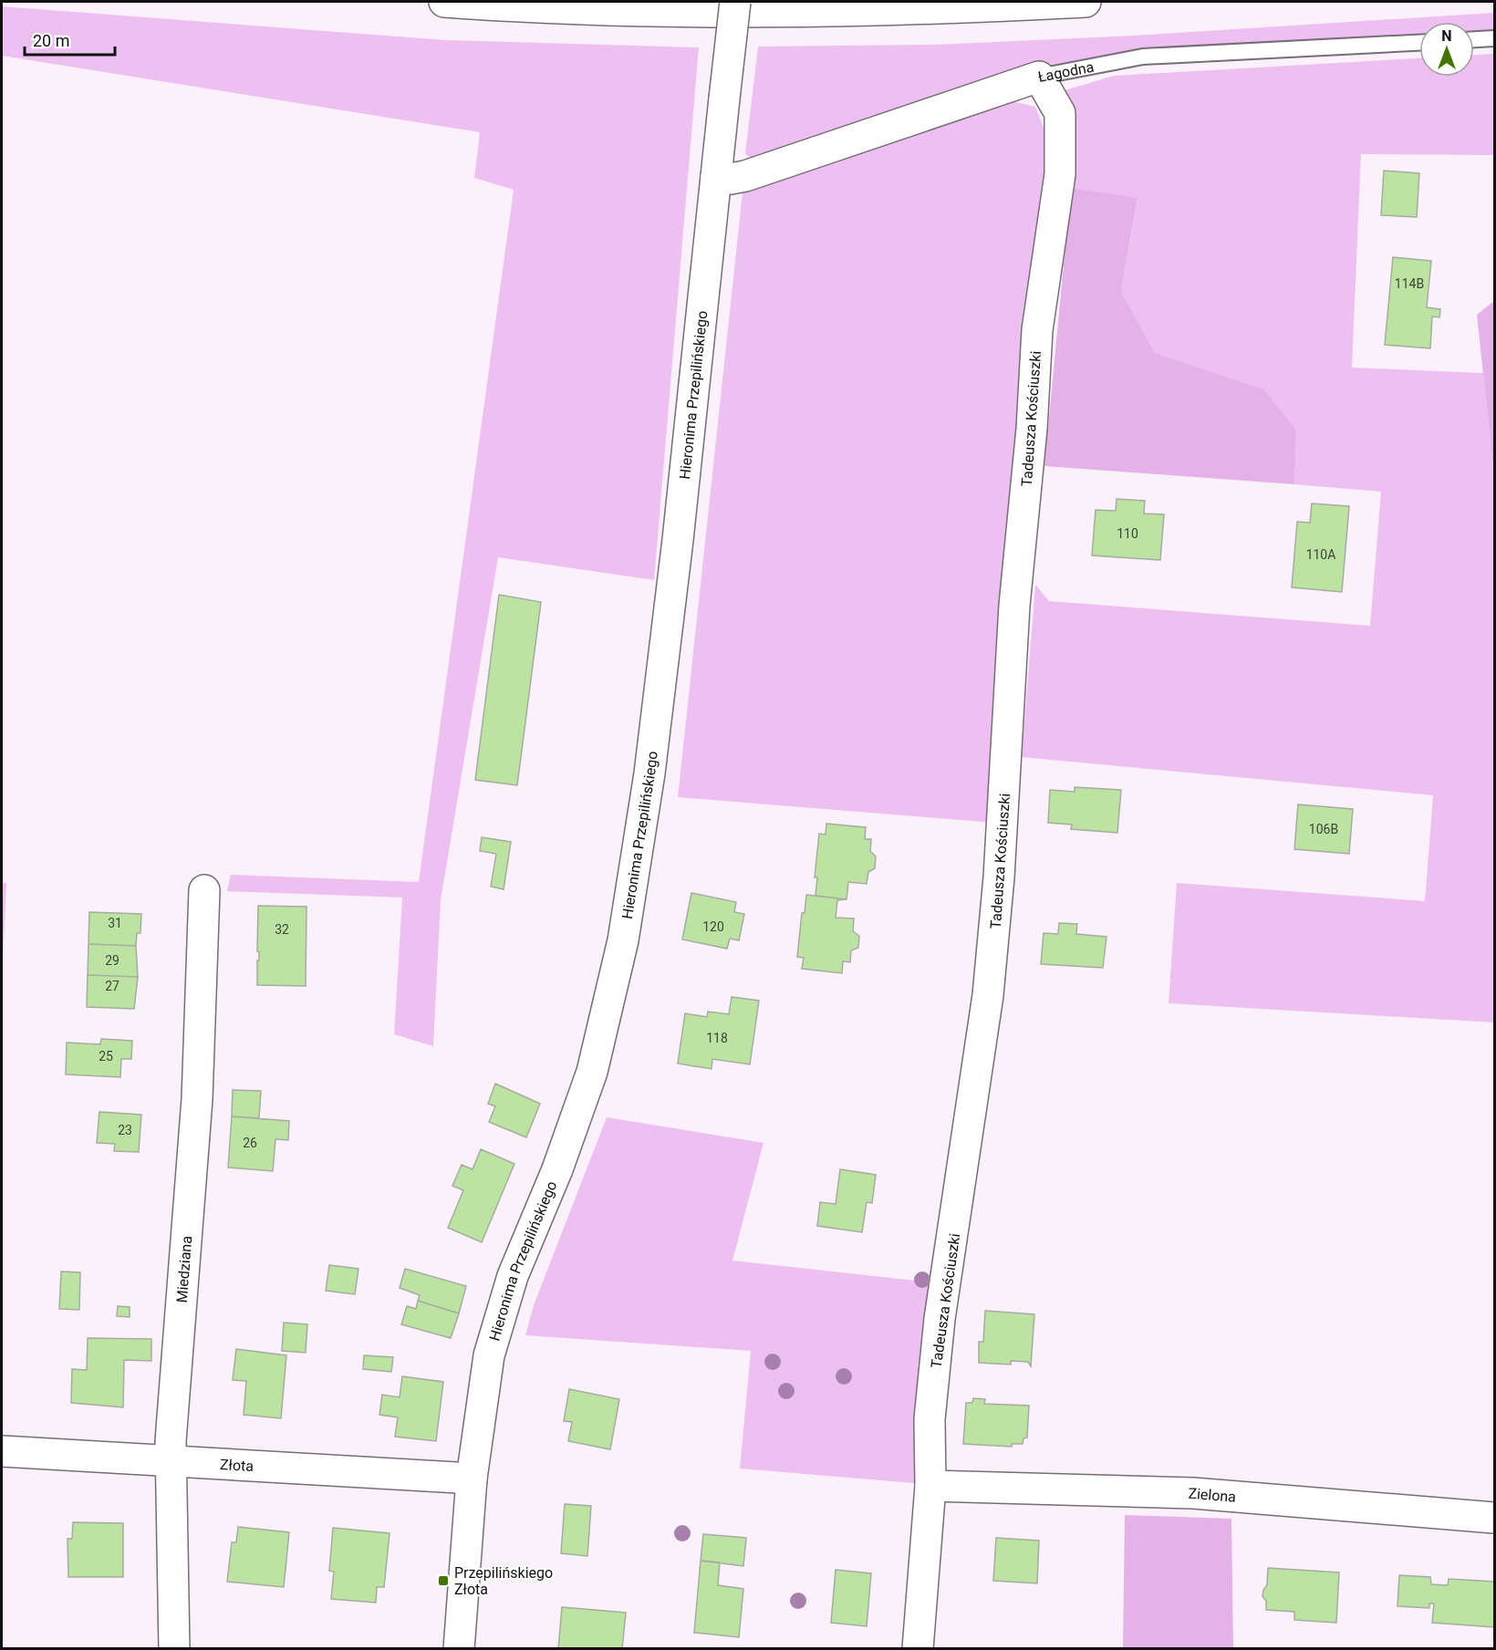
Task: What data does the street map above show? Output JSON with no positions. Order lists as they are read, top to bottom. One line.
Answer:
{"streets":{"main road":["Łagodna","Hieronima Przepilińskiego","Tadeusza Kościuszki","Miedziana","Złota","Zielona"]},"crossings":[["Łagodna","Hieronima Przepilińskiego"],["Łagodna","Tadeusza Kościuszki"],["Hieronima Przepilińskiego","Złota"],["Tadeusza Kościuszki","Zielona"],["Miedziana","Złota"]],"places":{"transit":["Przepilińskiego Złota"]},"house_numbers":["114B","110","110A","106B","31","120","32","29","27","118","25","23","26"],"scale_bar":"20 m","north":"top"}
